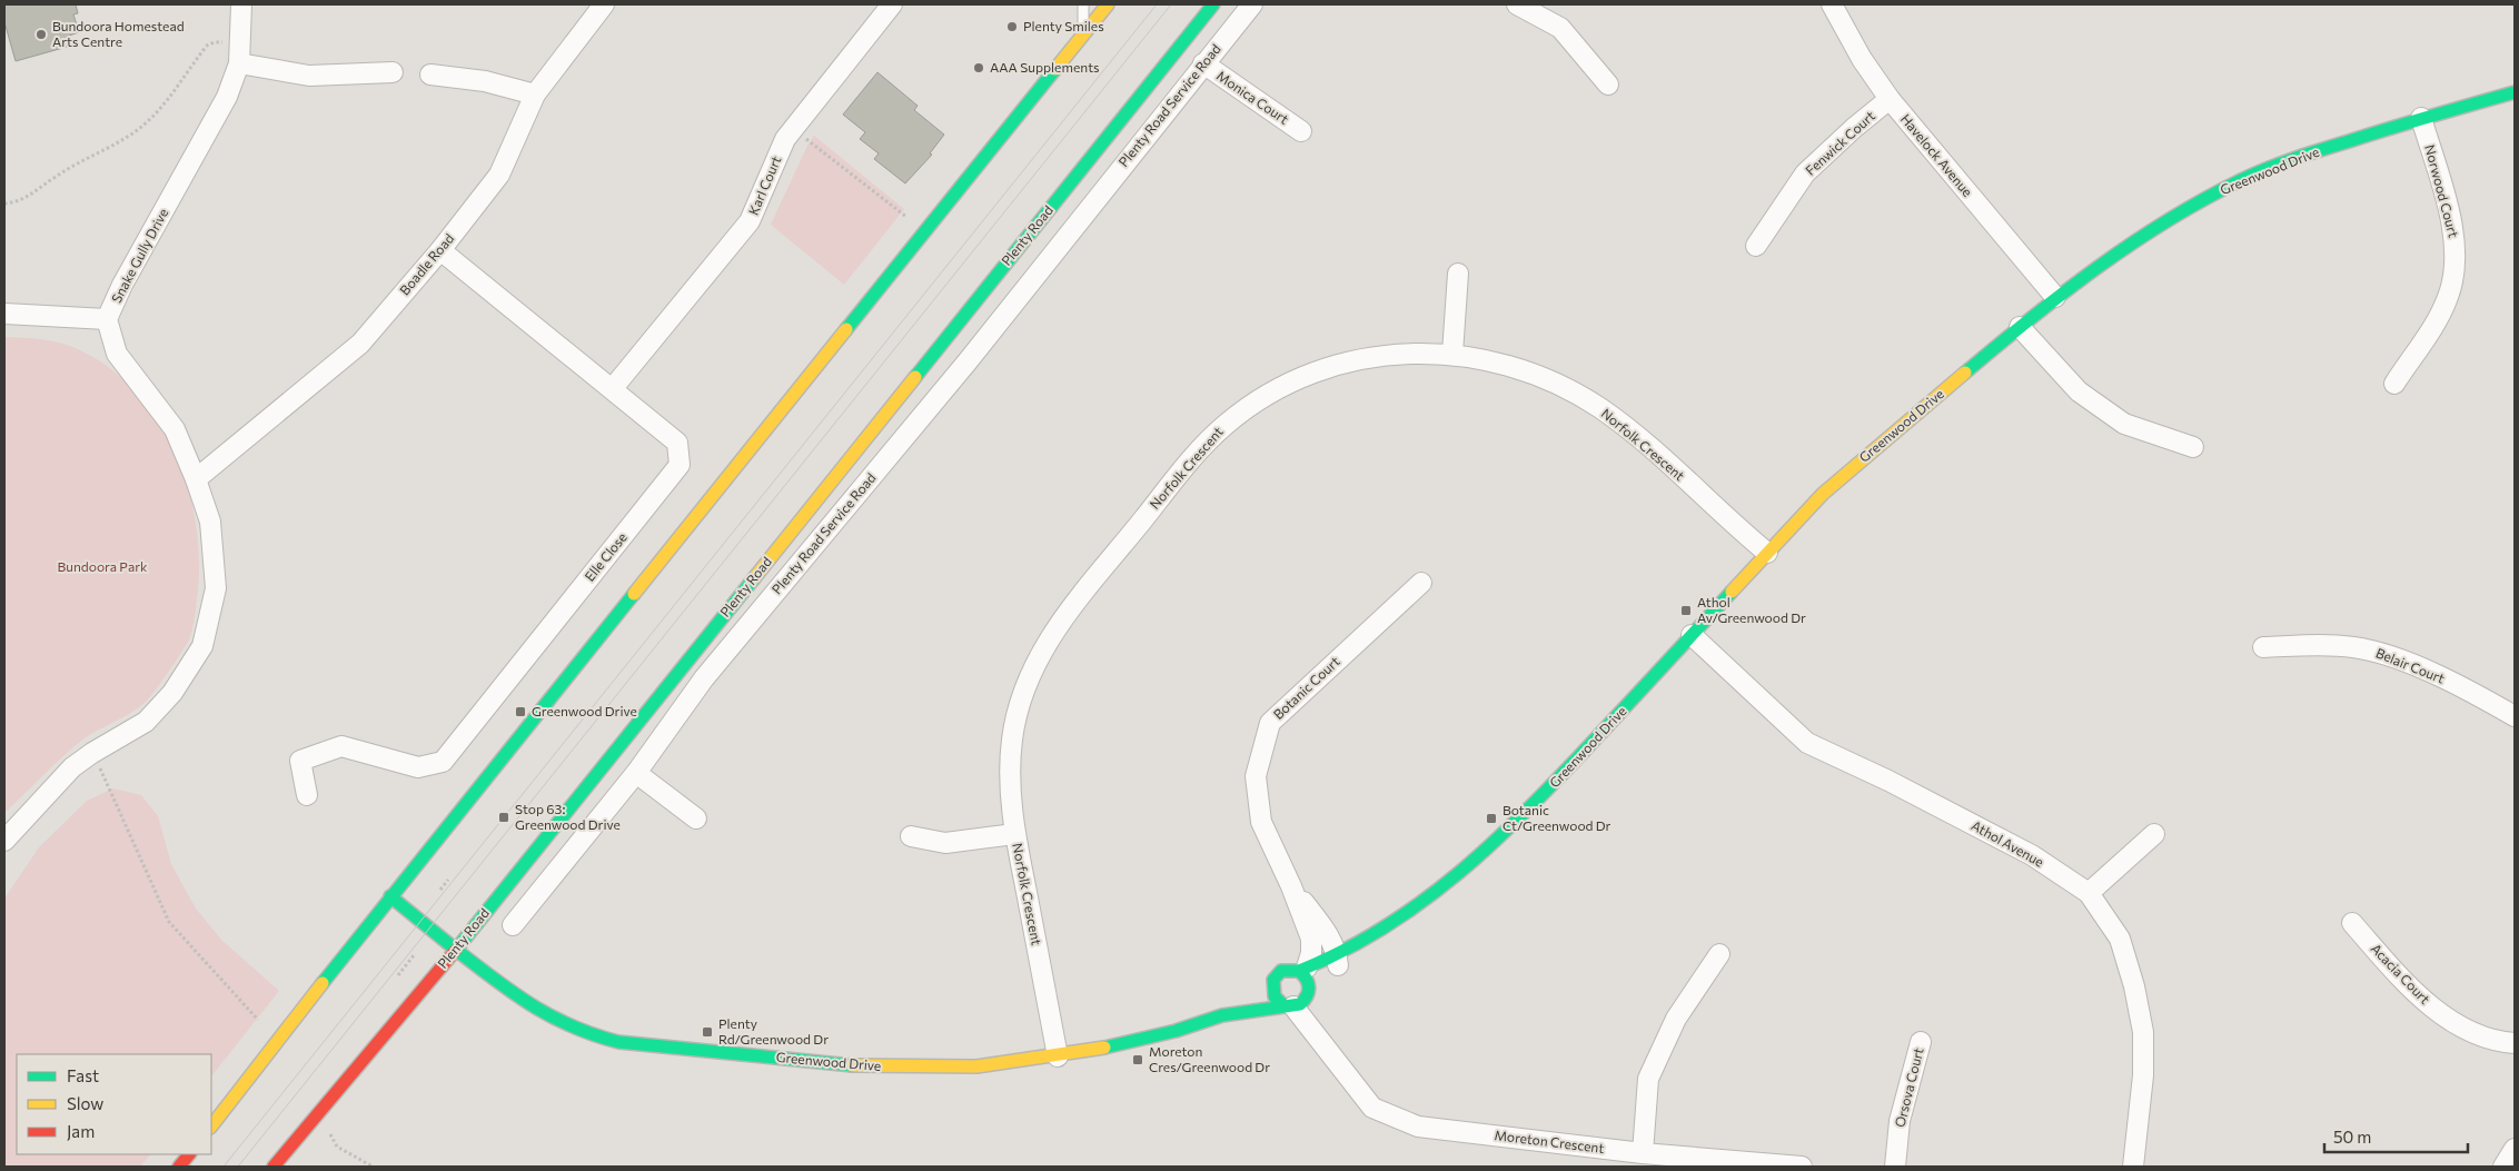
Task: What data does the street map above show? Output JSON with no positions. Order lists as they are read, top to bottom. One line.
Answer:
{"streets":{"main road":["Greenwood Drive","Plenty Road"],"street":["Monica Court","Plenty Road Service Road","Fenwick Court","Havelock Avenue","Karl Court","Norwood Court","Snake Gully Drive","Boadle Road","Norfolk Crescent","Elle Close","Belair Court","Botanic Court","Athol Avenue","Acacia Court","Orsova Court","Moreton Crescent"]},"crossings":[["Monica Court","Plenty Road Service Road"],["Fenwick Court","Havelock Avenue"],["Havelock Avenue","Greenwood Drive"],["Greenwood Drive","Norwood Court"],["Greenwood Drive","Plenty Road"],["Greenwood Drive","Norfolk Crescent"],["Greenwood Drive","Botanic Court"],["Greenwood Drive","Athol Avenue"],["Greenwood Drive","Moreton Crescent"],["Karl Court","Elle Close"],["Snake Gully Drive","Boadle Road"],["Boadle Road","Elle Close"]],"parks":["Bundoora Park"],"places":{"other":["Plenty Smiles","Bundoora Homestead Arts Centre","AAA Supplements"],"transit":["Athol Av/Greenwood Dr","Greenwood Drive","Stop 63: Greenwood Drive","Botanic Ct/Greenwood Dr","Plenty Rd/Greenwood Dr","Moreton Cres/Greenwood Dr"]},"legend":["Fast","Slow","Jam"],"scale_bar":"50 m"}
